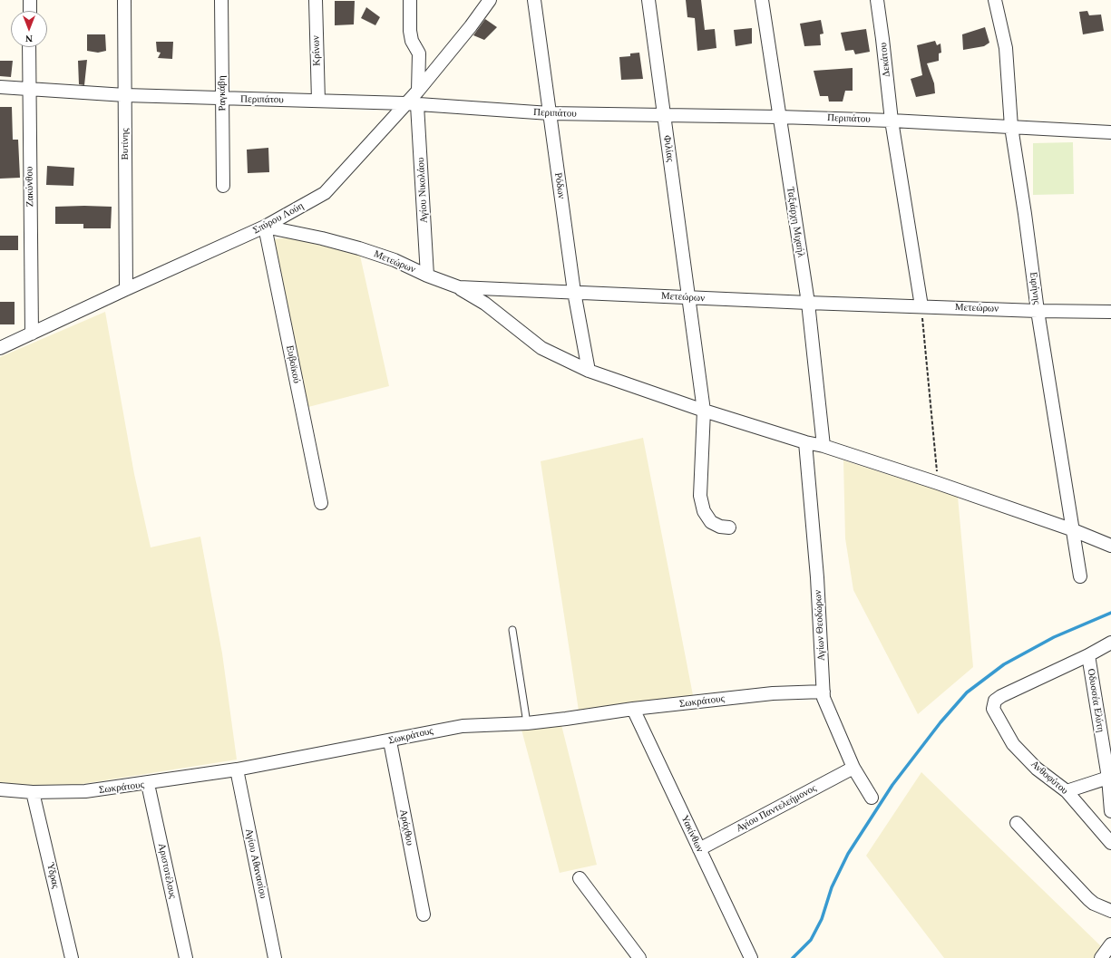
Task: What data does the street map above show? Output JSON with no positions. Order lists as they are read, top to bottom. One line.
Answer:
{"streets":{"street":["Κρίνων","Δεκάτου","Ραγκάβη","Περιπάτου","Βυτίνης","Φιλίας","Ρόδων","Ζακύνθου","Αγίου Νικολάου","Σπύρου Λούη","Ταξιάρχη Μιχαήλ","Μετεώρων","Ειρήνης","Ευβοϊκού","Αγίων Θεοδώρων","Οδυσσέα Ελύτη","Σωκράτους","Ανθοφύτου","Αγίου Παντελεήμονος","Αράχθου","Υακίνθων","Αγίου Αθανασίου","Αριστοτέλους","Ύδρας"]},"crossings":[["Κρίνων","Περιπάτου"],["Δεκάτου","Περιπάτου"],["Δεκάτου","Μετεώρων"],["Ραγκάβη","Περιπάτου"],["Περιπάτου","Βυτίνης"],["Περιπάτου","Φιλίας"],["Περιπάτου","Ρόδων"],["Περιπάτου","Ζακύνθου"],["Περιπάτου","Αγίου Νικολάου"],["Περιπάτου","Σπύρου Λούη"],["Περιπάτου","Ταξιάρχη Μιχαήλ"],["Περιπάτου","Ειρήνης"],["Βυτίνης","Σπύρου Λούη"],["Φιλίας","Μετεώρων"],["Ρόδων","Μετεώρων"],["Ζακύνθου","Σπύρου Λούη"],["Αγίου Νικολάου","Σπύρου Λούη"],["Αγίου Νικολάου","Μετεώρων"],["Σπύρου Λούη","Μετεώρων"],["Σπύρου Λούη","Ευβοϊκού"],["Ταξιάρχη Μιχαήλ","Μετεώρων"],["Μετεώρων","Ειρήνης"],["Μετεώρων","Ευβοϊκού"],["Αγίων Θεοδώρων","Σωκράτους"],["Αγίων Θεοδώρων","Αγίου Παντελεήμονος"],["Οδυσσέα Ελύτη","Ανθοφύτου"],["Σωκράτους","Αράχθου"],["Σωκράτους","Υακίνθων"],["Σωκράτους","Αγίου Αθανασίου"],["Σωκράτους","Αριστοτέλους"],["Σωκράτους","Ύδρας"],["Αγίου Παντελεήμονος","Υακίνθων"]],"north":"bottom"}
